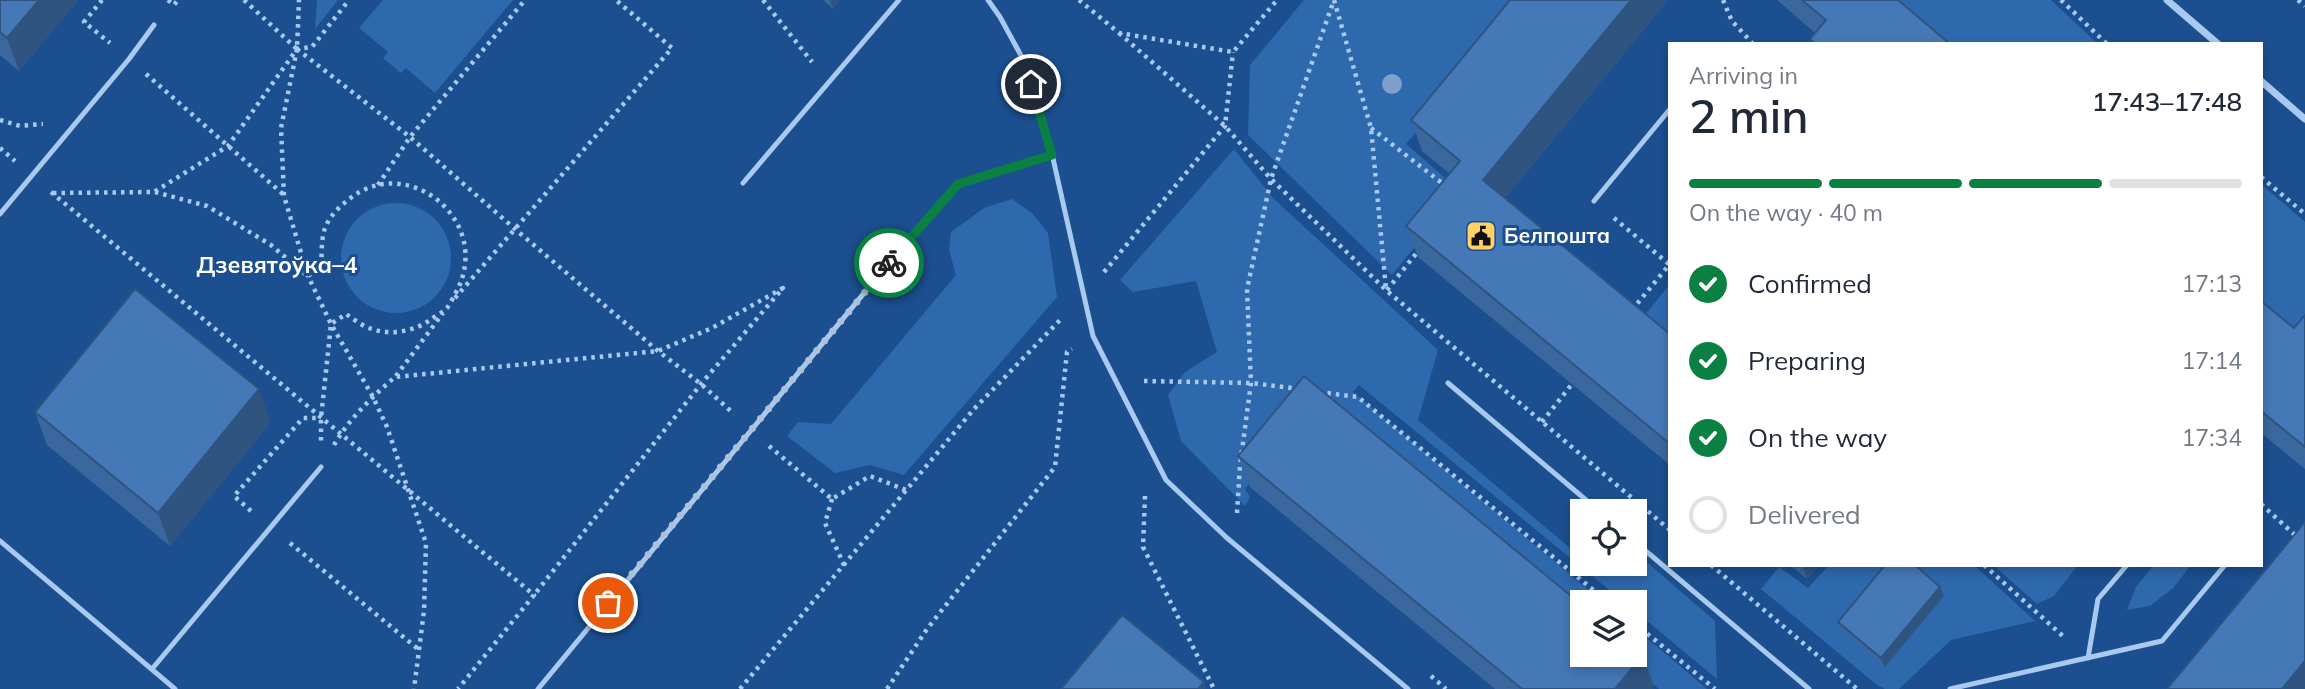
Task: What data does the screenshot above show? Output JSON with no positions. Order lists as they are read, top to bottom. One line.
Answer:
{"districts":["Дзевятоўка–4"],"places":{"public building":["Белпошта"]},"page":{"heading":["2 min","Arriving in","17:43–17:48"],"bar":"On the way · 40 m","list":[["Confirmed","17:13"],["Preparing","17:14"],["On the way","17:34"],"Delivered"]}}
